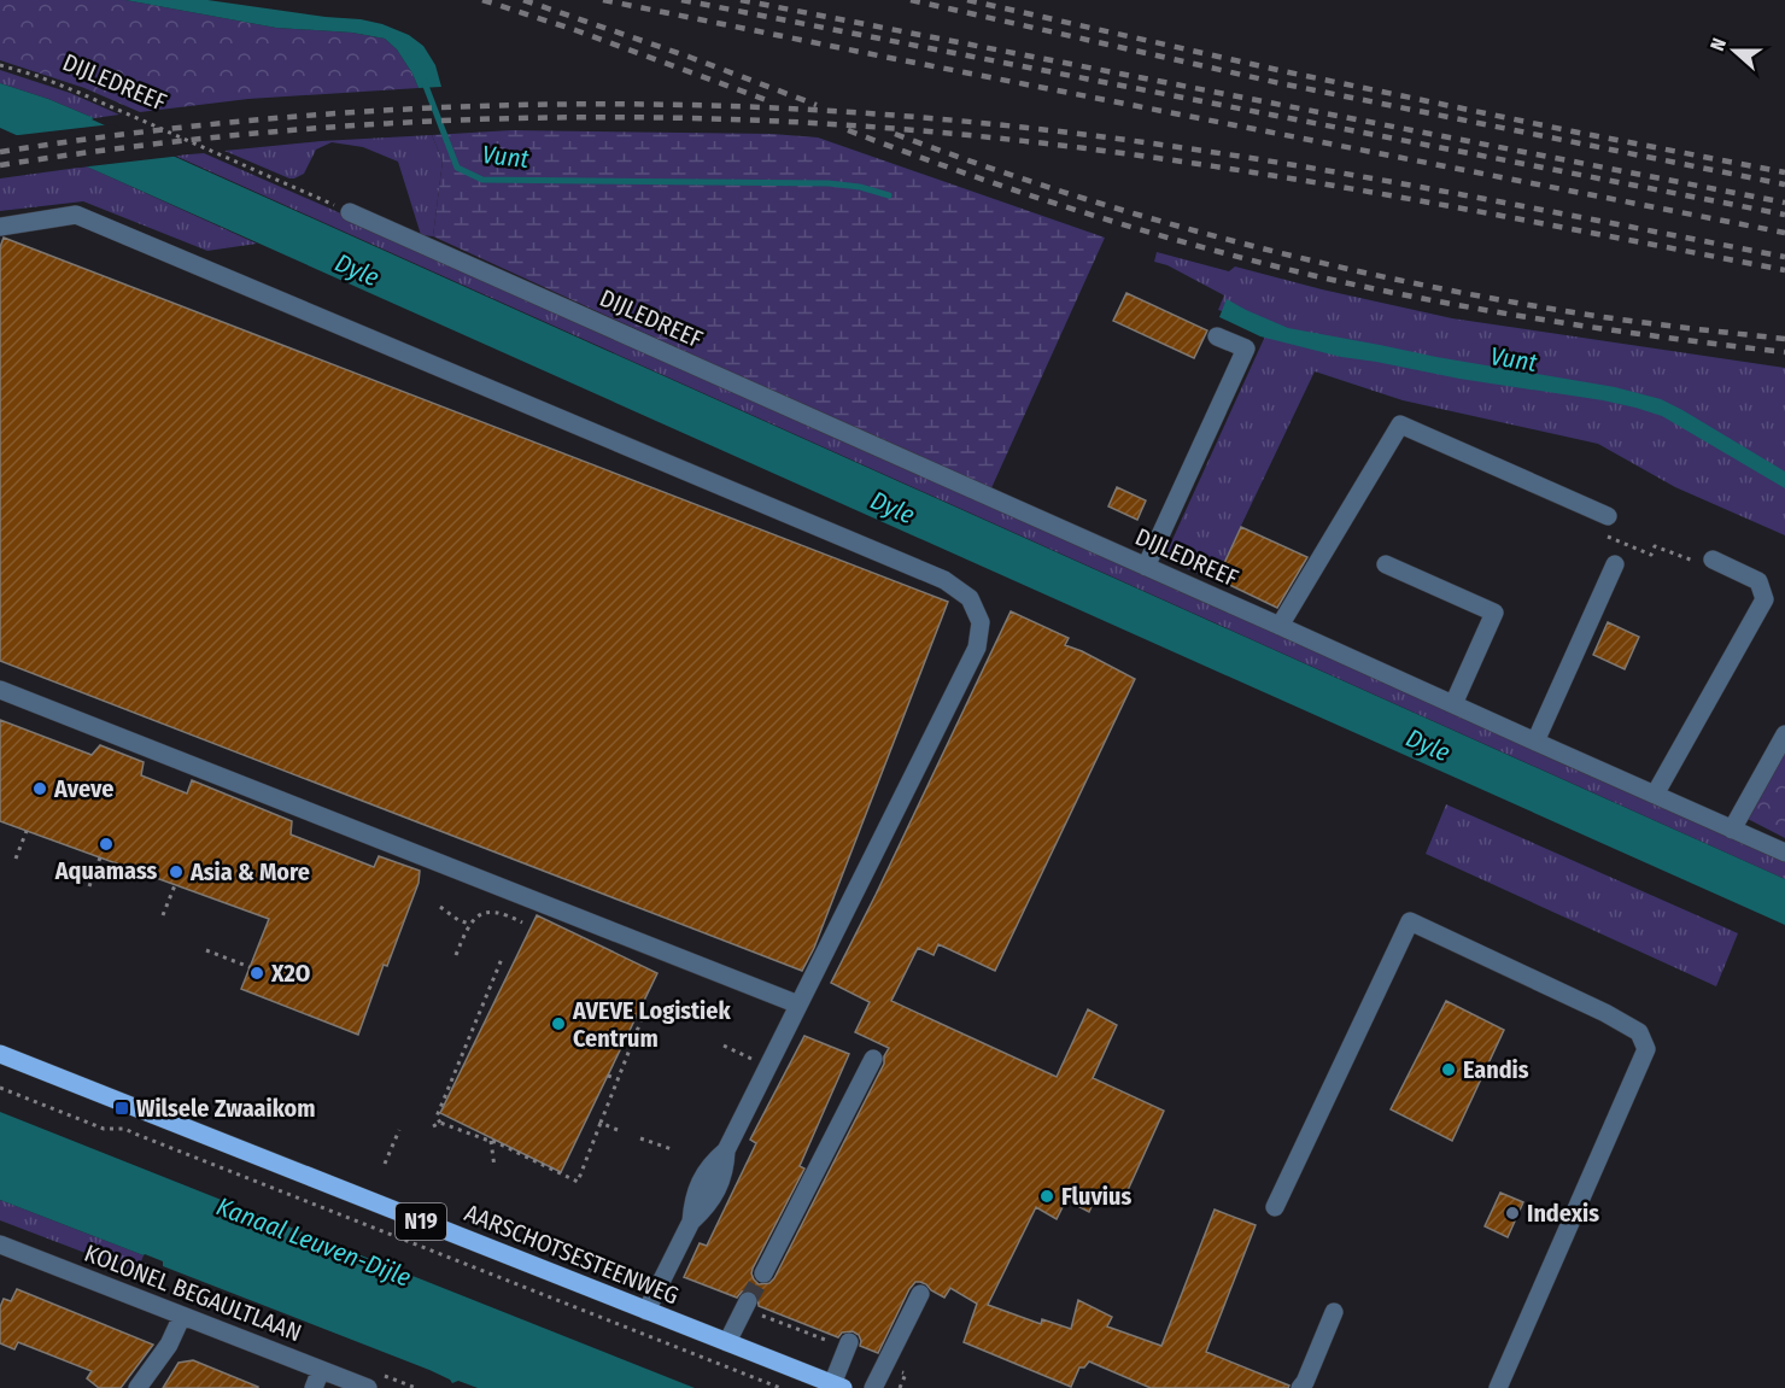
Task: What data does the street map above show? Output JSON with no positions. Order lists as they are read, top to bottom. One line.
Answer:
{"streets":{"main road":["N19","AARSCHOTSESTEENWEG"],"street":["DIJLEDREEF","KOLONEL BEGAULTLAAN"]},"water":["Vunt","Dyle","Kanaal Leuven-Dijle"],"places":{"other":["Aveve","Aquamass","Asia & More","X2O","AVEVE Logistiek Centrum","Eandis","Fluvius","Indexis"],"transit":["Wilsele Zwaaikom"]},"north":"left"}
